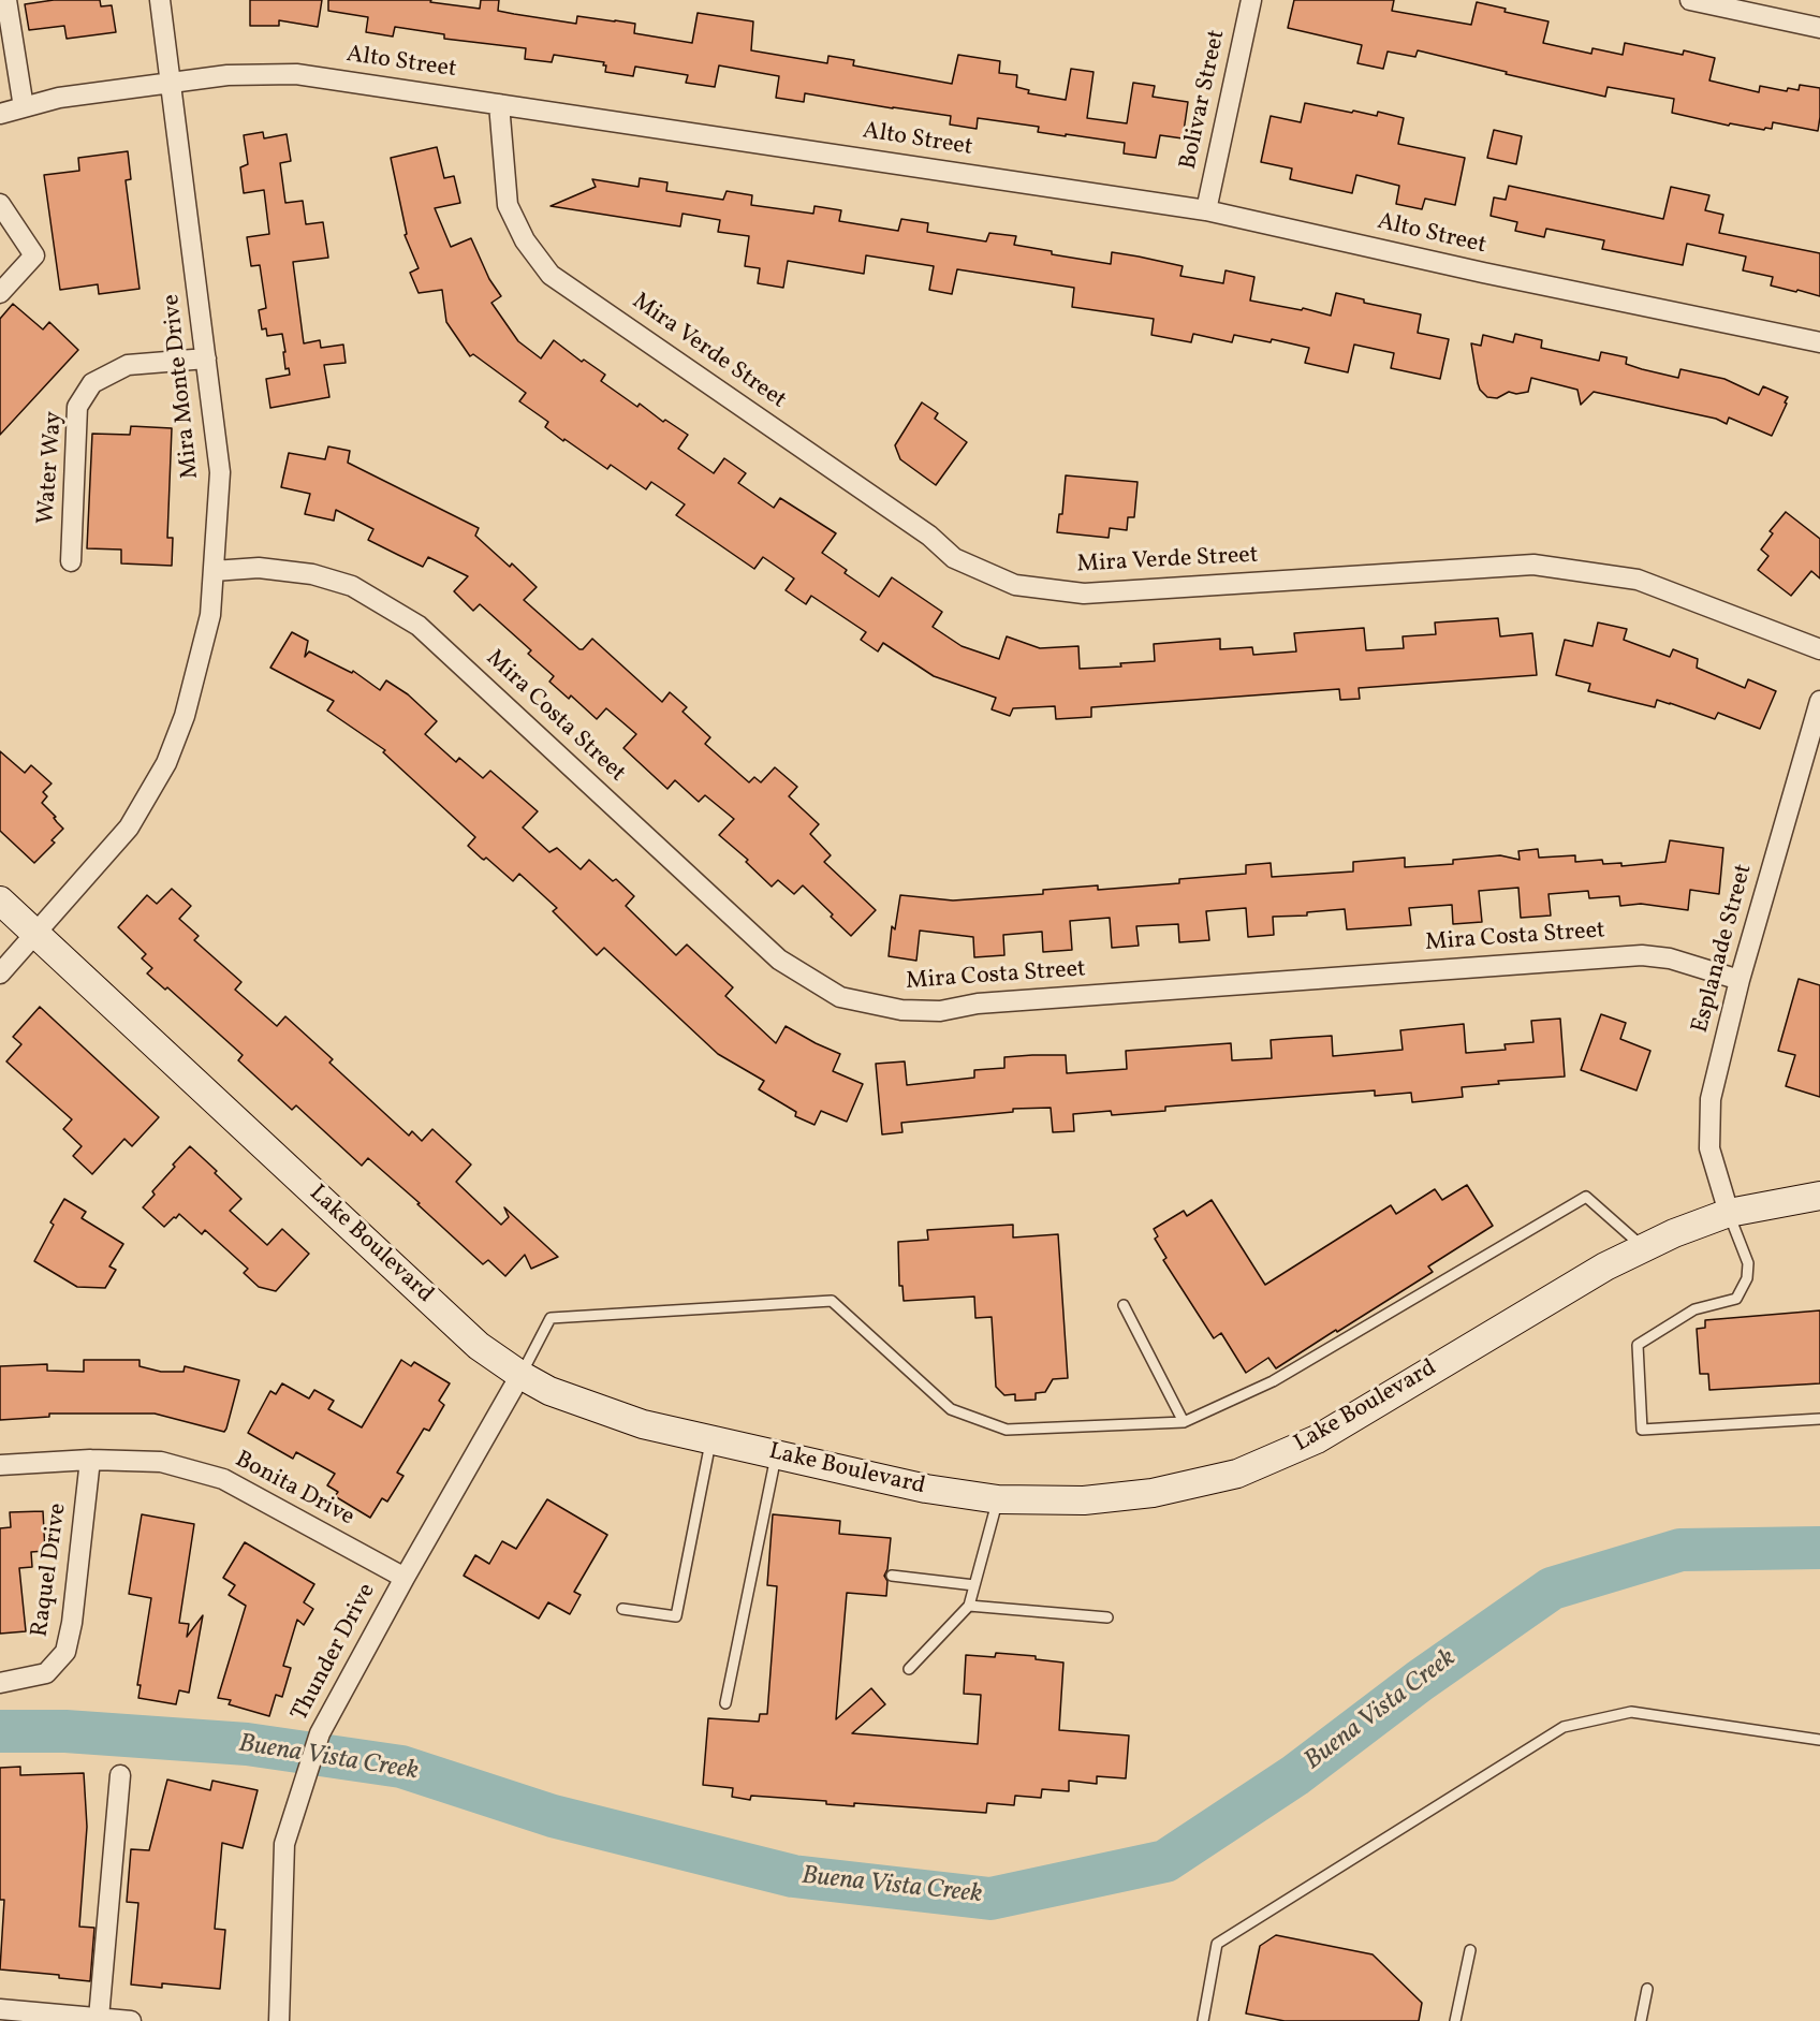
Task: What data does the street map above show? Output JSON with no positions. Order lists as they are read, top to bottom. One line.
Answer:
{"streets":{"main road":["Lake Boulevard"],"street":["Alto Street","Bolivar Street","Mira Verde Street","Mira Monte Drive","Water Way","Mira Costa Street","Esplanade Street","Bonita Drive","Raquel Drive","Thunder Drive"]},"crossings":[["Alto Street","Bolivar Street"],["Alto Street","Mira Verde Street"],["Alto Street","Mira Monte Drive"],["Mira Monte Drive","Water Way"],["Mira Monte Drive","Mira Costa Street"],["Mira Monte Drive","Lake Boulevard"],["Mira Costa Street","Esplanade Street"],["Esplanade Street","Lake Boulevard"],["Lake Boulevard","Thunder Drive"],["Bonita Drive","Raquel Drive"],["Bonita Drive","Thunder Drive"]],"water":["Buena Vista Creek"]}
